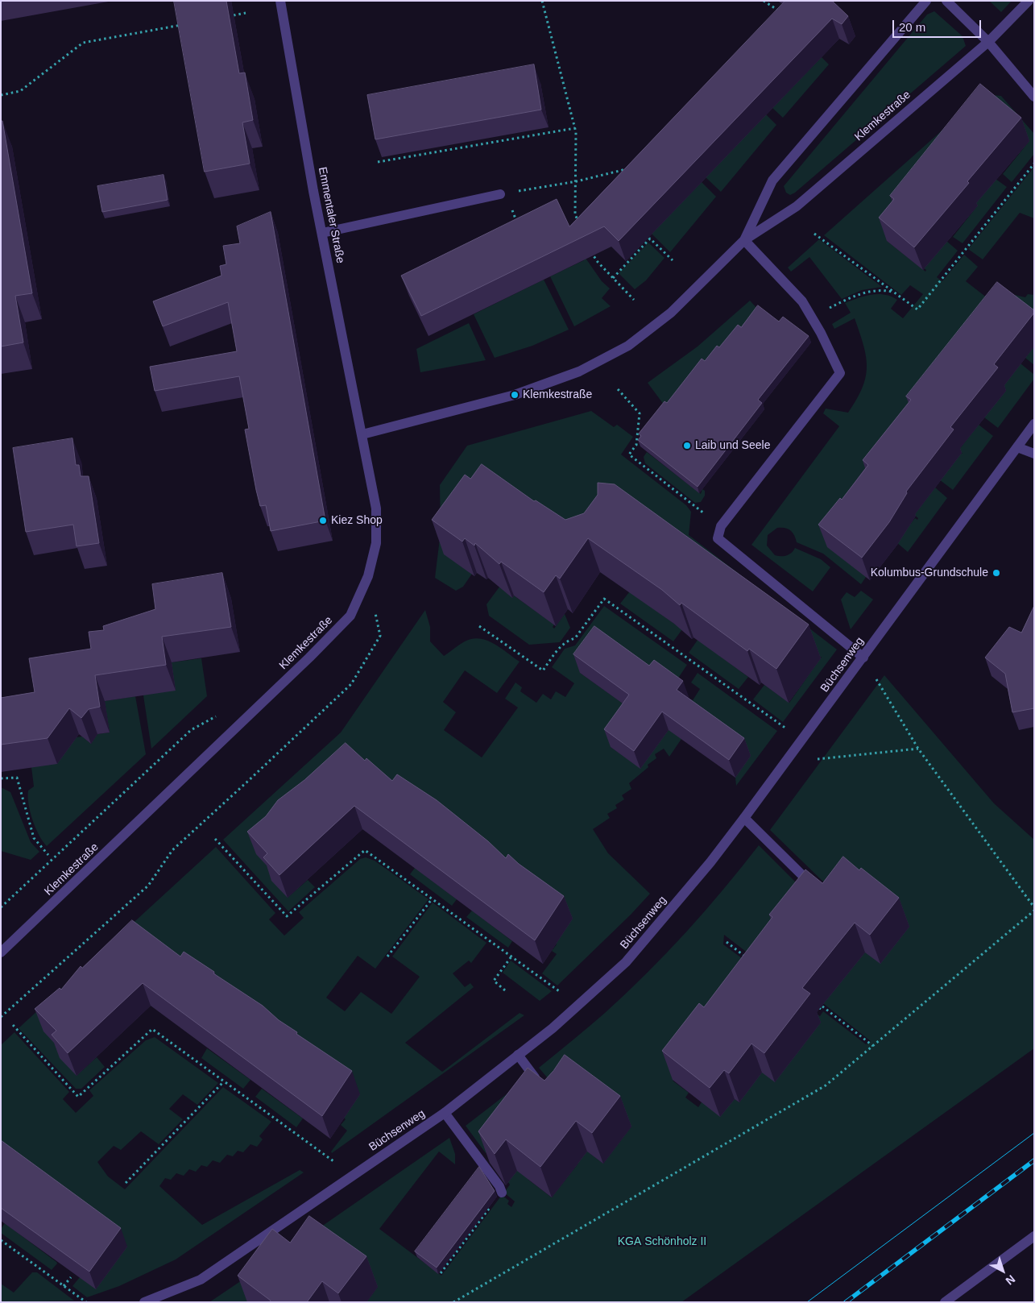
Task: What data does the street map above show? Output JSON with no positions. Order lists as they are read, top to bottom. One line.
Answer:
{"streets":{"street":["Klemkestraße","Emmentaler Straße","Büchsenweg"]},"crossings":[["Klemkestraße","Emmentaler Straße"]],"parks":["KGA Schönholz II"],"places":["Klemkestraße","Laib und Seele","Kiez Shop","Kolumbus-Grundschule"],"scale_bar":"20 m","north":"bottom right"}
